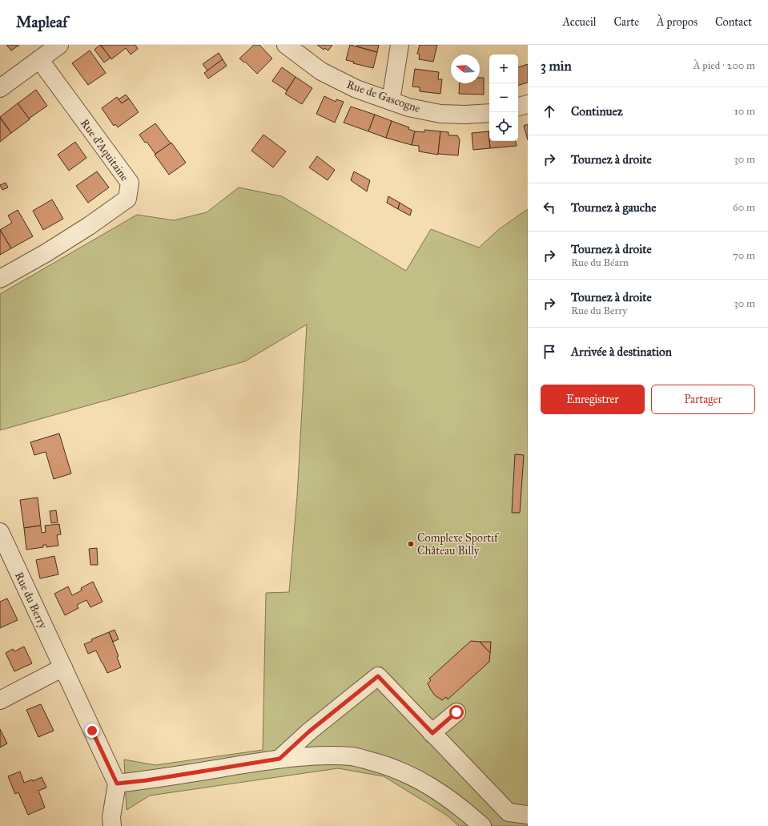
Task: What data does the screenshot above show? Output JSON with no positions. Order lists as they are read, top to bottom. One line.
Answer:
{"streets":{"street":["Rue de Gascogne","Rue d'Aquitaine","Rue du Berry"]},"places":["Complexe Sportif Château Billy"],"north":"left","page":{"header":"Mapleaf","nav":["Accueil","Carte","À propos","Contact"],"heading":["3 min","À pied · 200 m"],"map_buttons":["+","−"],"list":[["Continuez","10 m"],["Tournez à droite","30 m"],["Tournez à gauche","60 m"],["Tournez à droite","Rue du Béarn","70 m"],["Tournez à droite","Rue du Berry","30 m"],"Arrivée à destination"],"buttons":["Enregistrer","Partager"]}}
